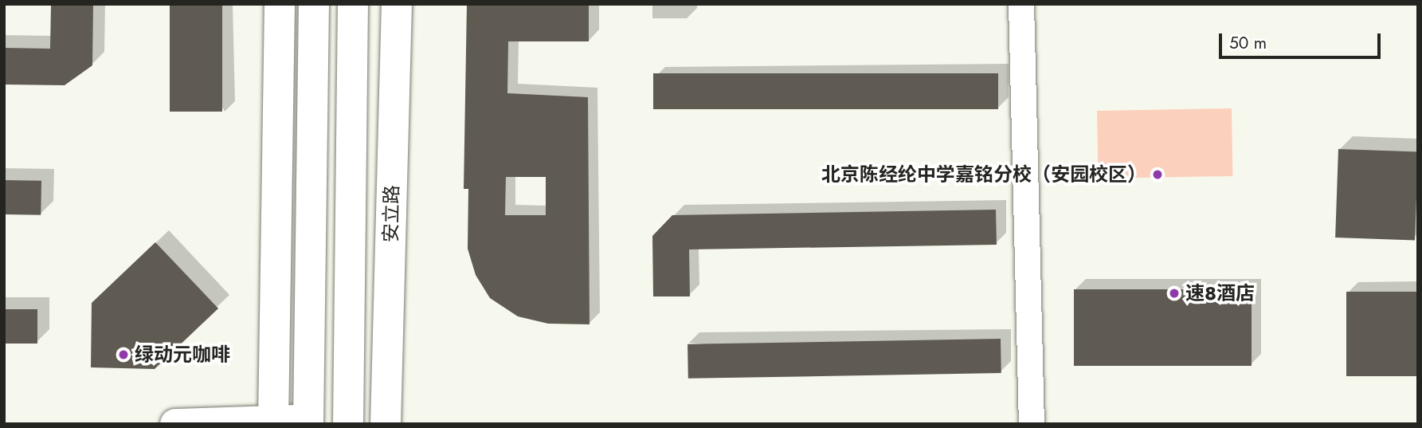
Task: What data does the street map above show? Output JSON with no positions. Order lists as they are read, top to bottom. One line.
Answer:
{"streets":{"street":["安立路"]},"places":["北京陈经纶中学嘉铭分校（安园校区）","速8酒店","绿动元咖啡"],"scale_bar":"50 m"}
